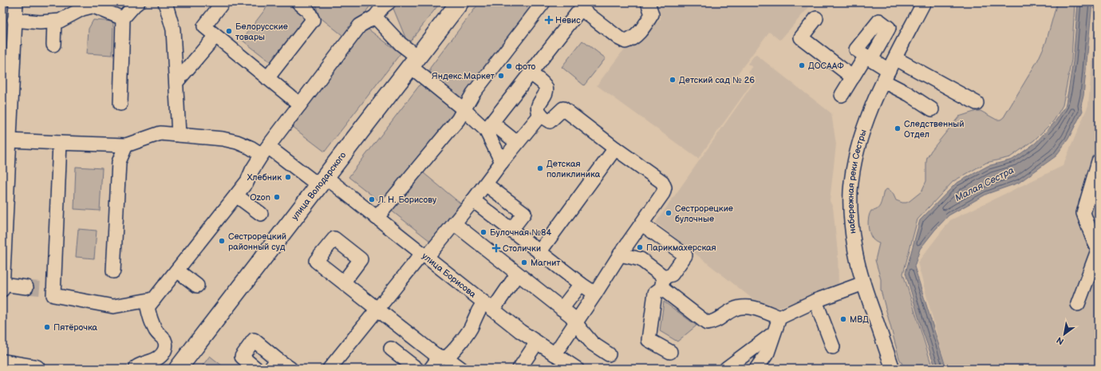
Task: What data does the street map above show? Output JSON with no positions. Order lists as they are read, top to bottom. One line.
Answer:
{"streets":{"main road":["улица Володарского"],"street":["набережная реки Сестры","улица Борисова"]},"crossings":[["улица Володарского","улица Борисова"]],"water":["Малая Сестра"],"places":{"health":["Невис","Столички"],"other":["Белорусские товары","ДОСААФ","фото","Яндекс.Маркет","Детский сад № 26","Следственный Отдел","Детская поликлиника","Хлебник","Ozon","Л. Н. Борисову","Сестрорецкие булочные","Булочная №84","Сестрорецкий районный суд","Парикмахерская","Магнит","МВД","Пятёрочка"]},"north":"bottom left"}
